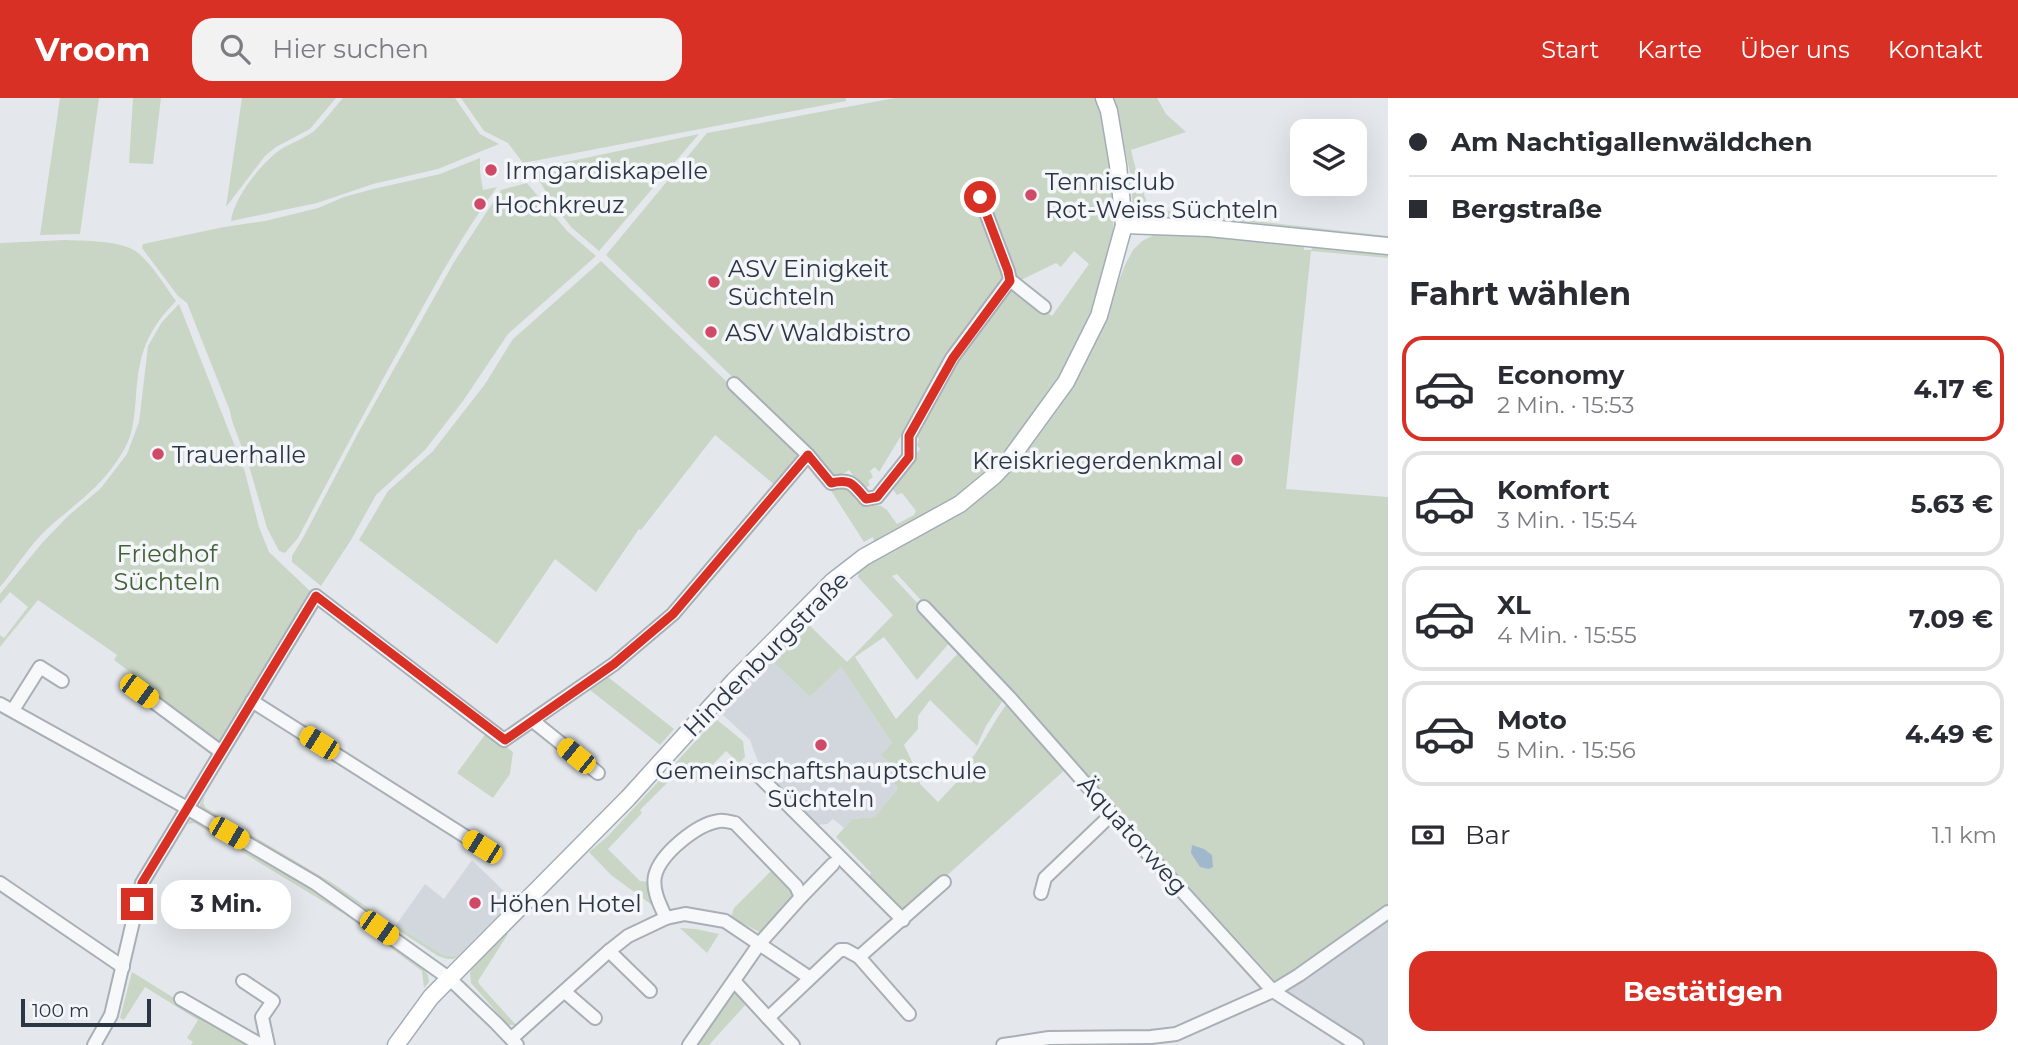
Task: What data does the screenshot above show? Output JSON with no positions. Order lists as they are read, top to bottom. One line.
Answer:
{"streets":{"main road":["Hindenburgstraße"],"street":["Äquatorweg"]},"parks":["Friedhof Süchteln"],"places":["Irmgardiskapelle","Tennisclub Rot-Weiss Süchteln","Hochkreuz","ASV Einigkeit Süchteln","ASV Waldbistro","Trauerhalle","Kreiskriegerdenkmal","Gemeinschaftshauptschule Süchteln","Höhen Hotel"],"scale_bar":"100 m","page":{"header":"Vroom","search":"Hier suchen","nav":["Start","Karte","Über uns","Kontakt"],"banner":["Am Nachtigallenwäldchen","Bergstraße"],"heading":"Fahrt wählen","list":[{"name":"Economy","note":"2 Min. · 15:53","value":"4.17 €"},{"name":"Komfort","note":"3 Min. · 15:54","value":"5.63 €"},{"name":"XL","note":"4 Min. · 15:55","value":"7.09 €"},{"name":"Moto","note":"5 Min. · 15:56","value":"4.49 €"}],"pay":["Bar","1.1 km"],"bubble":"3 Min.","buttons":"Bestätigen","scale":"100 m"}}
